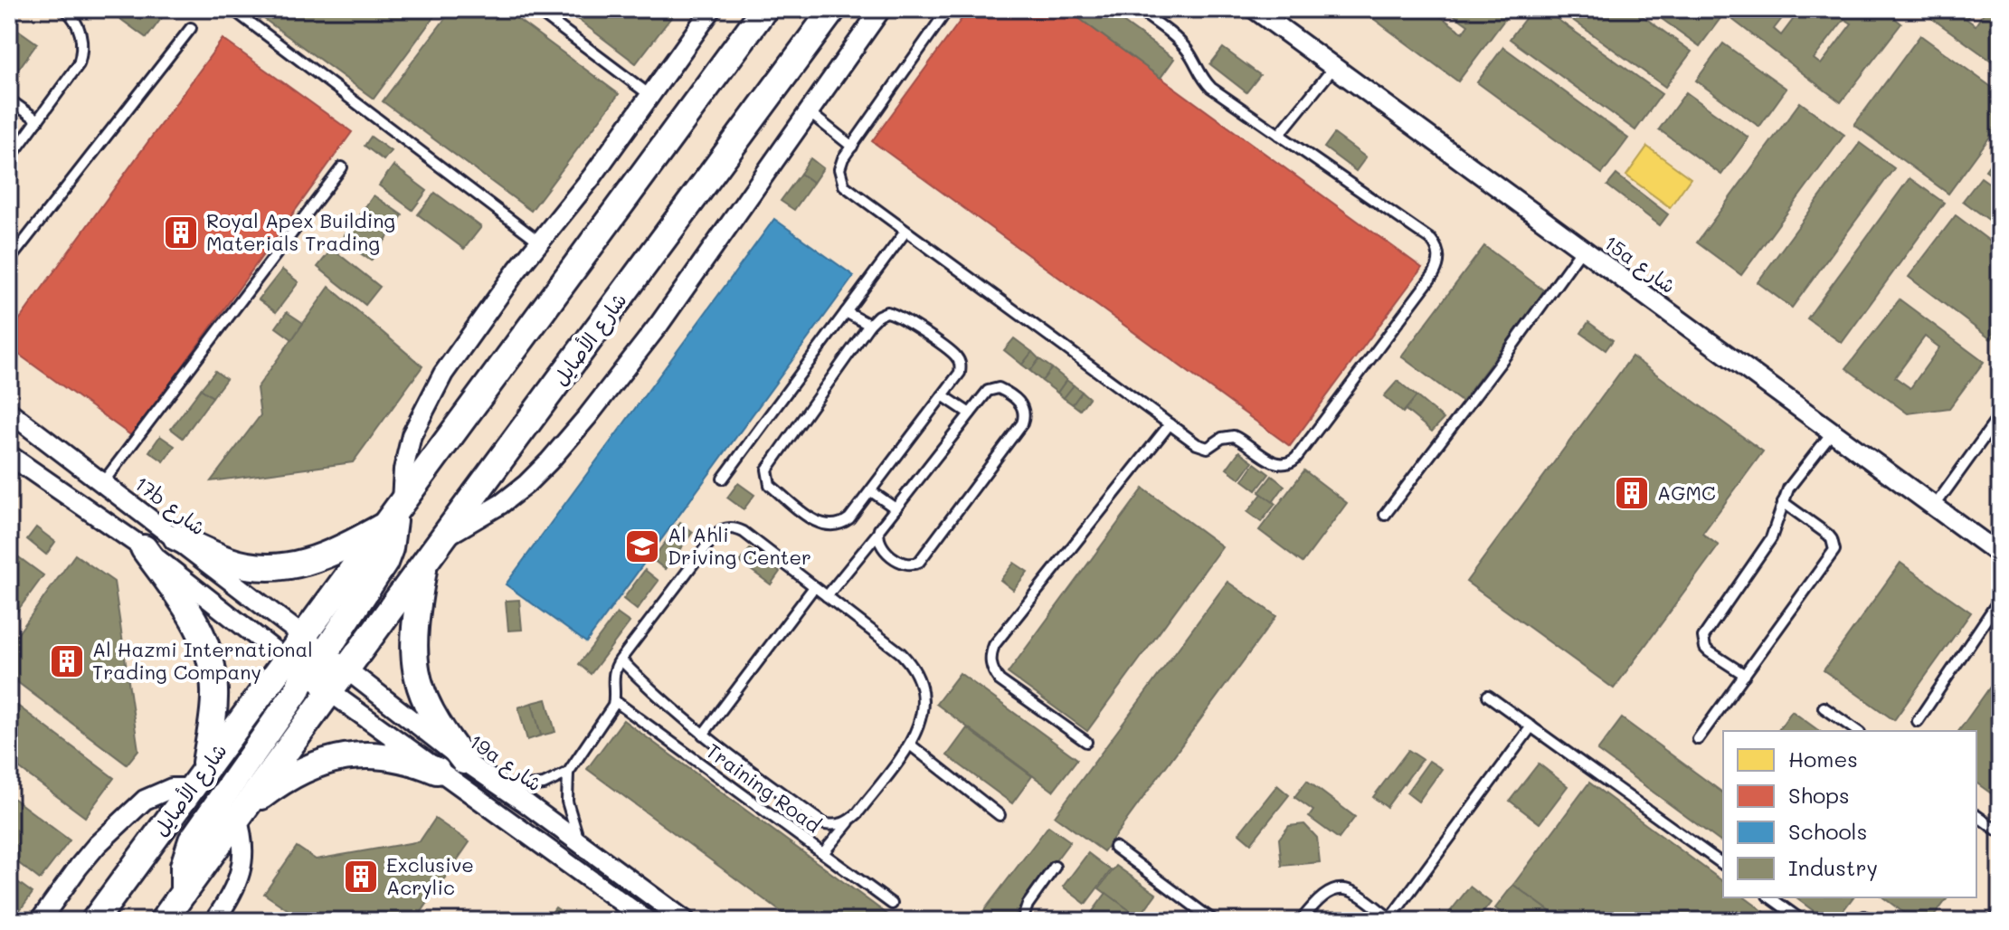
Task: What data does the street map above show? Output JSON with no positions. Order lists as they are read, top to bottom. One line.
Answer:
{"streets":{"main road":["شارع الأصايل"],"street":["15a شارع","17b شارع","19a شارع"],"lane":["Training Road"]},"crossings":[["شارع الأصايل","19a شارع"],["17b شارع","19a شارع"]],"places":{"building":["Royal Apex Building Materials Trading","AGMC","Al Hazmi International Trading Company","Exclusive Acrylic"],"school or university":["Al Ahli Driving Center"]},"legend":["Homes","Shops","Schools","Industry"]}
